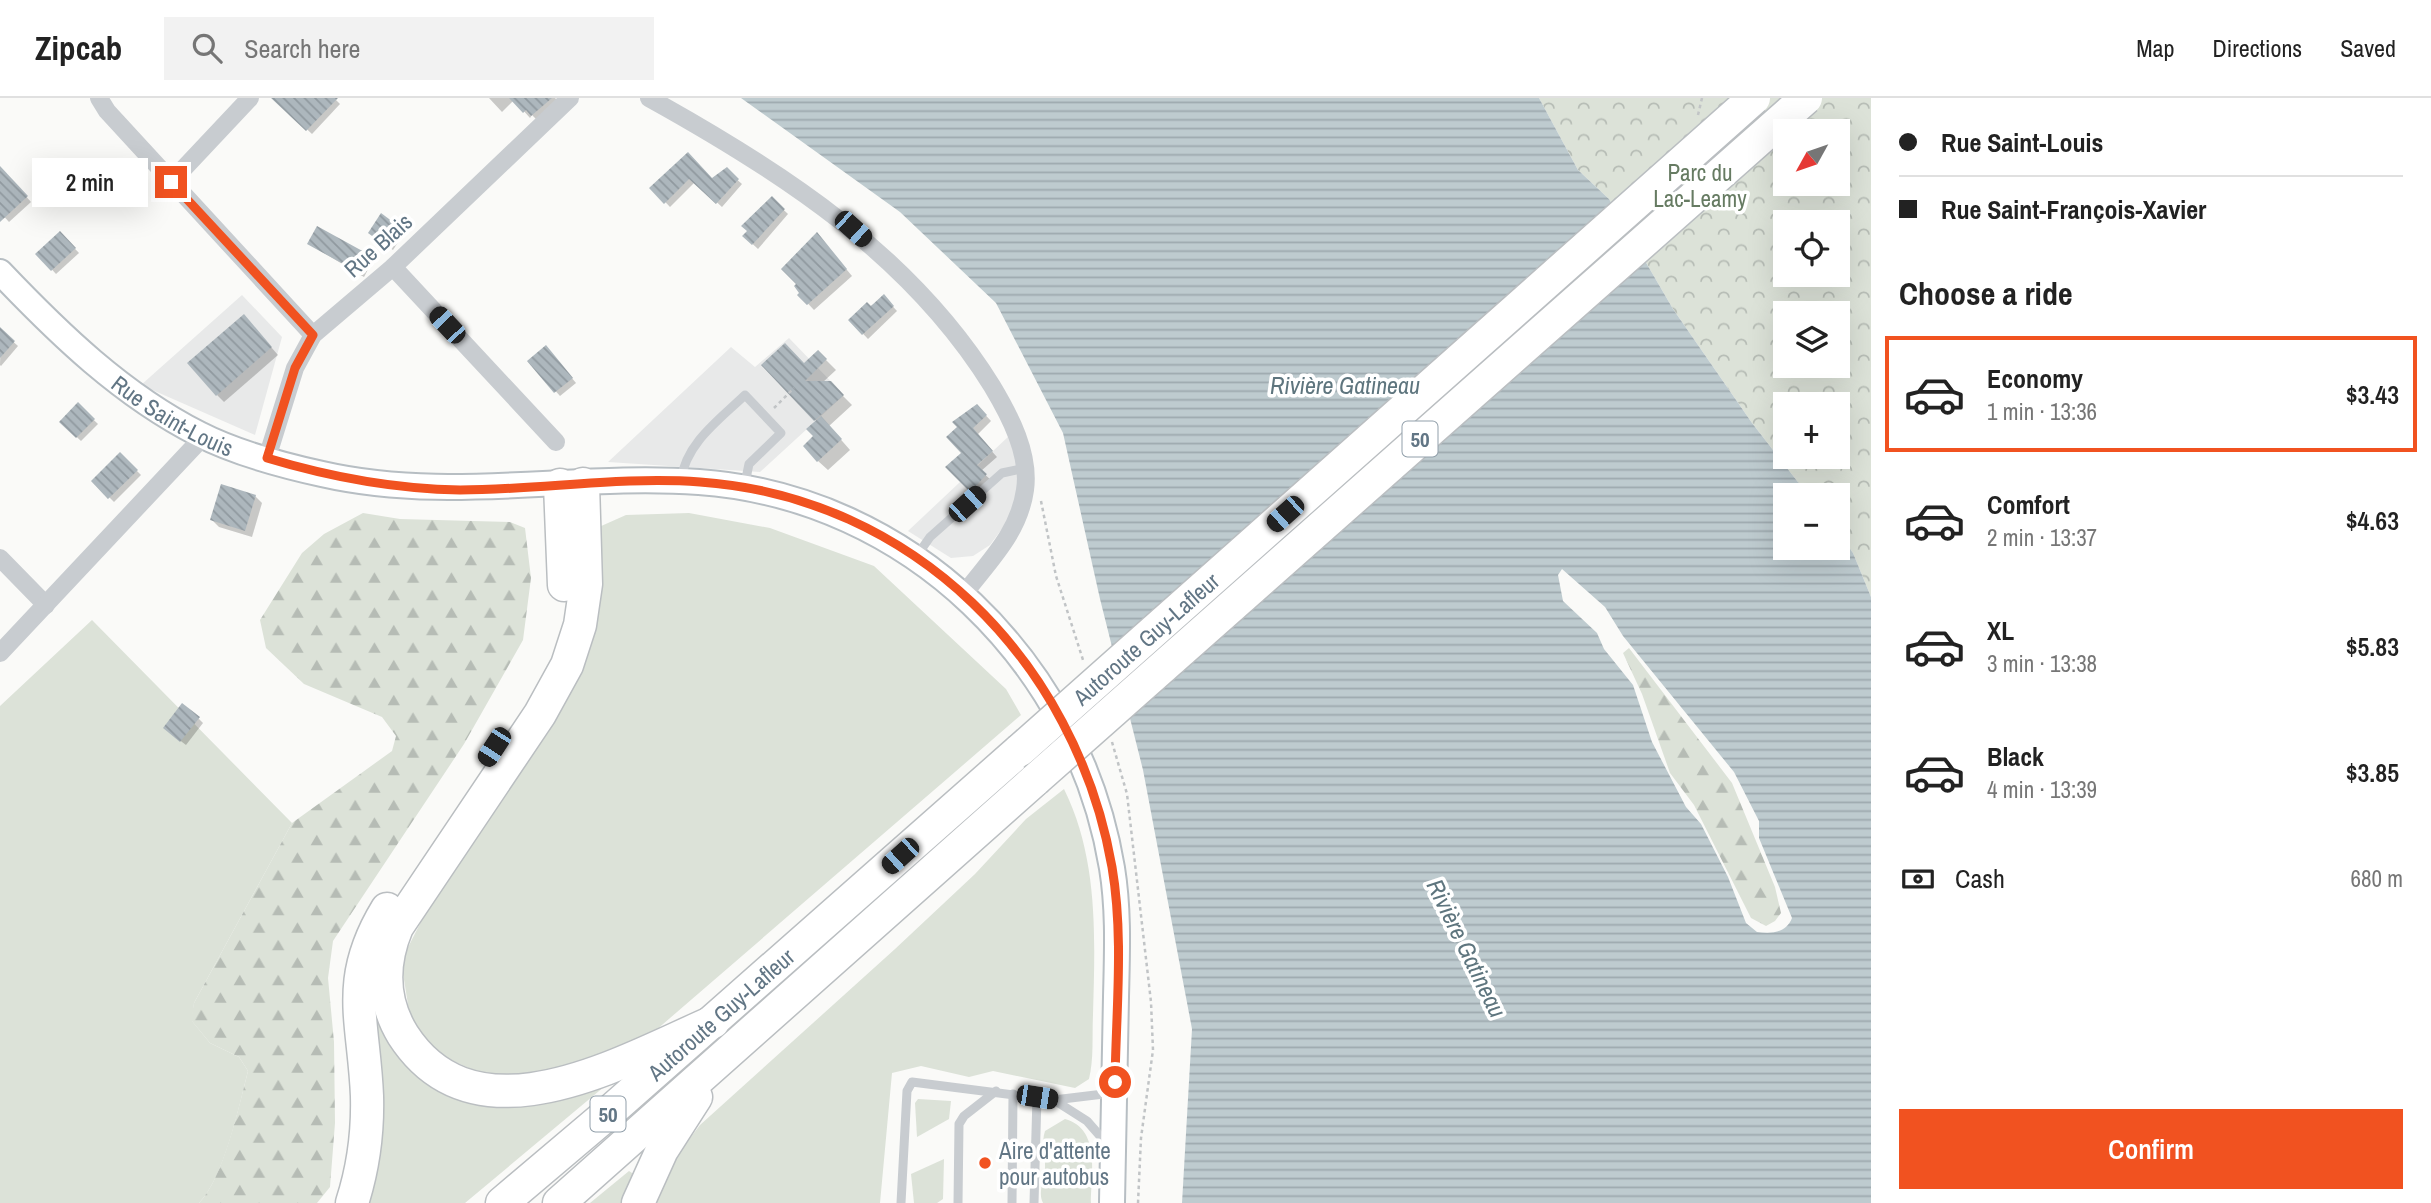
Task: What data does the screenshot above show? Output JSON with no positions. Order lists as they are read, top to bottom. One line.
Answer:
{"streets":{"highway":["50","Autoroute Guy-Lafleur"],"main road":["Rue Saint-Louis"],"street":["Rue Blais"]},"crossings":[["Rue Blais","Rue Saint-Louis"]],"water":["Rivière Gatineau"],"parks":["Parc du Lac-Leamy"],"places":["Aire d'attente pour autobus"],"north":"bottom left","page":{"header":"Zipcab","search":"Search here","nav":["Map","Directions","Saved"],"banner":["Rue Saint-Louis","Rue Saint-François-Xavier"],"map_buttons":["+","−"],"bubble":"2 min","heading":"Choose a ride","list":[{"name":"Economy","note":"1 min · 13:36","value":"$3.43"},{"name":"Comfort","note":"2 min · 13:37","value":"$4.63"},{"name":"XL","note":"3 min · 13:38","value":"$5.83"},{"name":"Black","note":"4 min · 13:39","value":"$3.85"}],"pay":["Cash","680 m"],"buttons":"Confirm"}}
